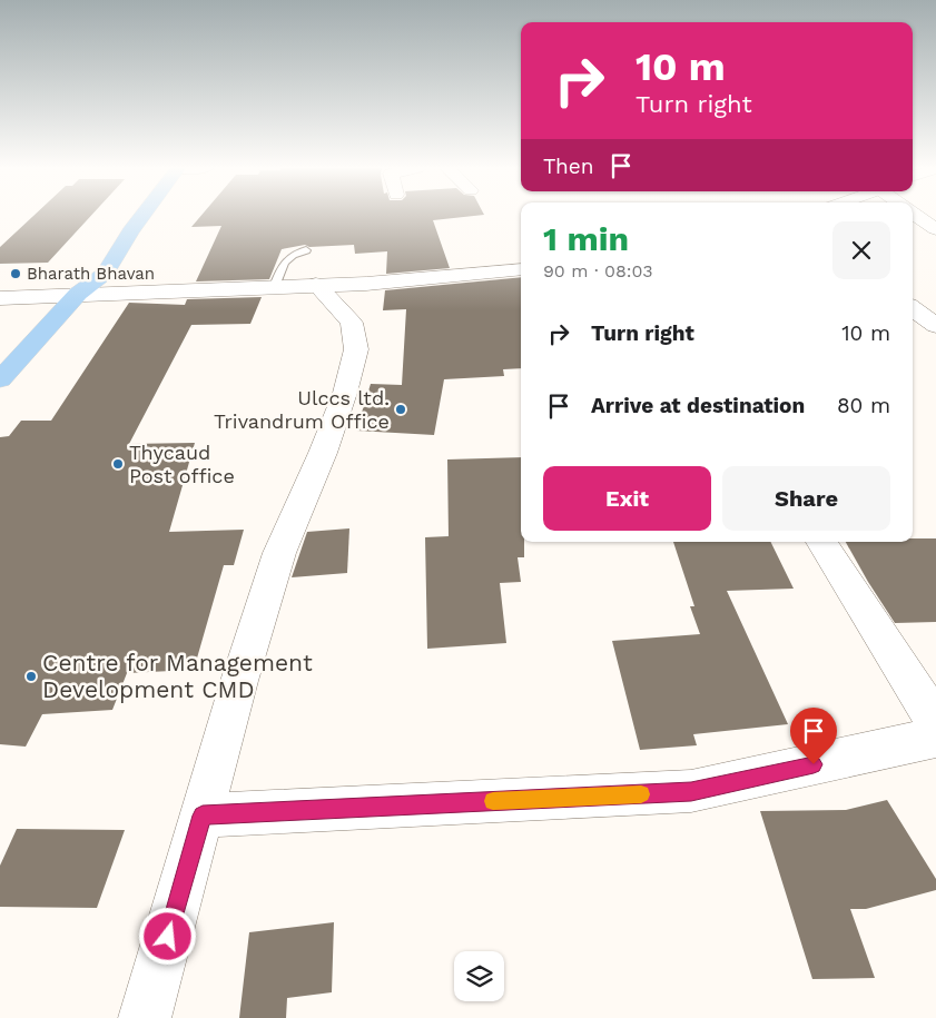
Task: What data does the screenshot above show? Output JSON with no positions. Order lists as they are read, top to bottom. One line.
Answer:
{"places":["Bharath Bhavan","Ulccs ltd. Trivandrum Office","Thycaud Post office","Centre for Management Development CMD"],"page":{"turn":["10 m","Turn right"],"then":"Then","heading":["1 min","90 m · 08:03"],"list":[{"name":"Turn right","value":"10 m"},{"name":"Arrive at destination","value":"80 m"}],"buttons":["Exit","Share"]}}
